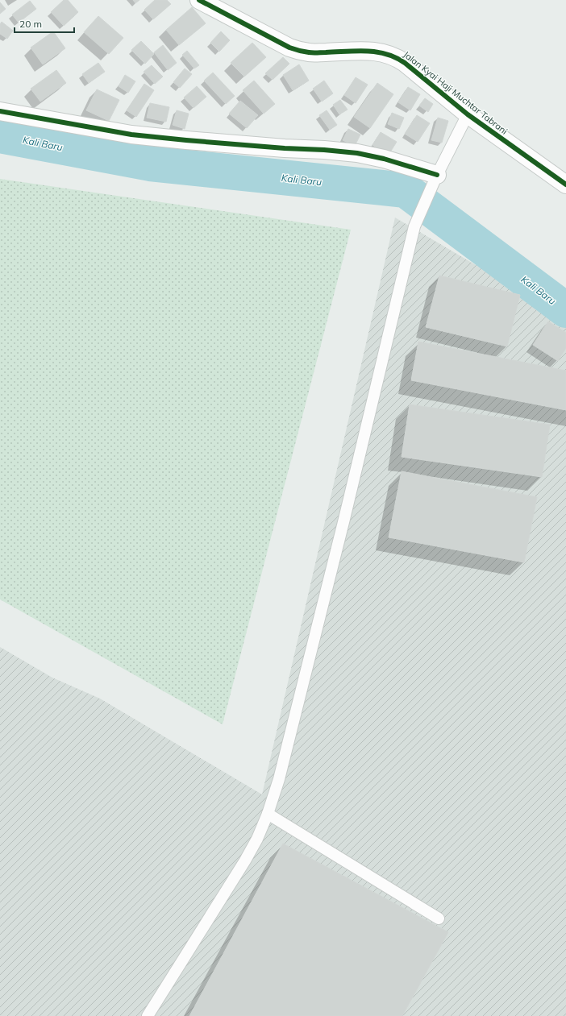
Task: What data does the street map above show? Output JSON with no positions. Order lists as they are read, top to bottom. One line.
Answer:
{"streets":{"street":["Jalan Kyai Haji Muchtar Tabrani"]},"water":["Kali Baru"],"scale_bar":"20 m"}
